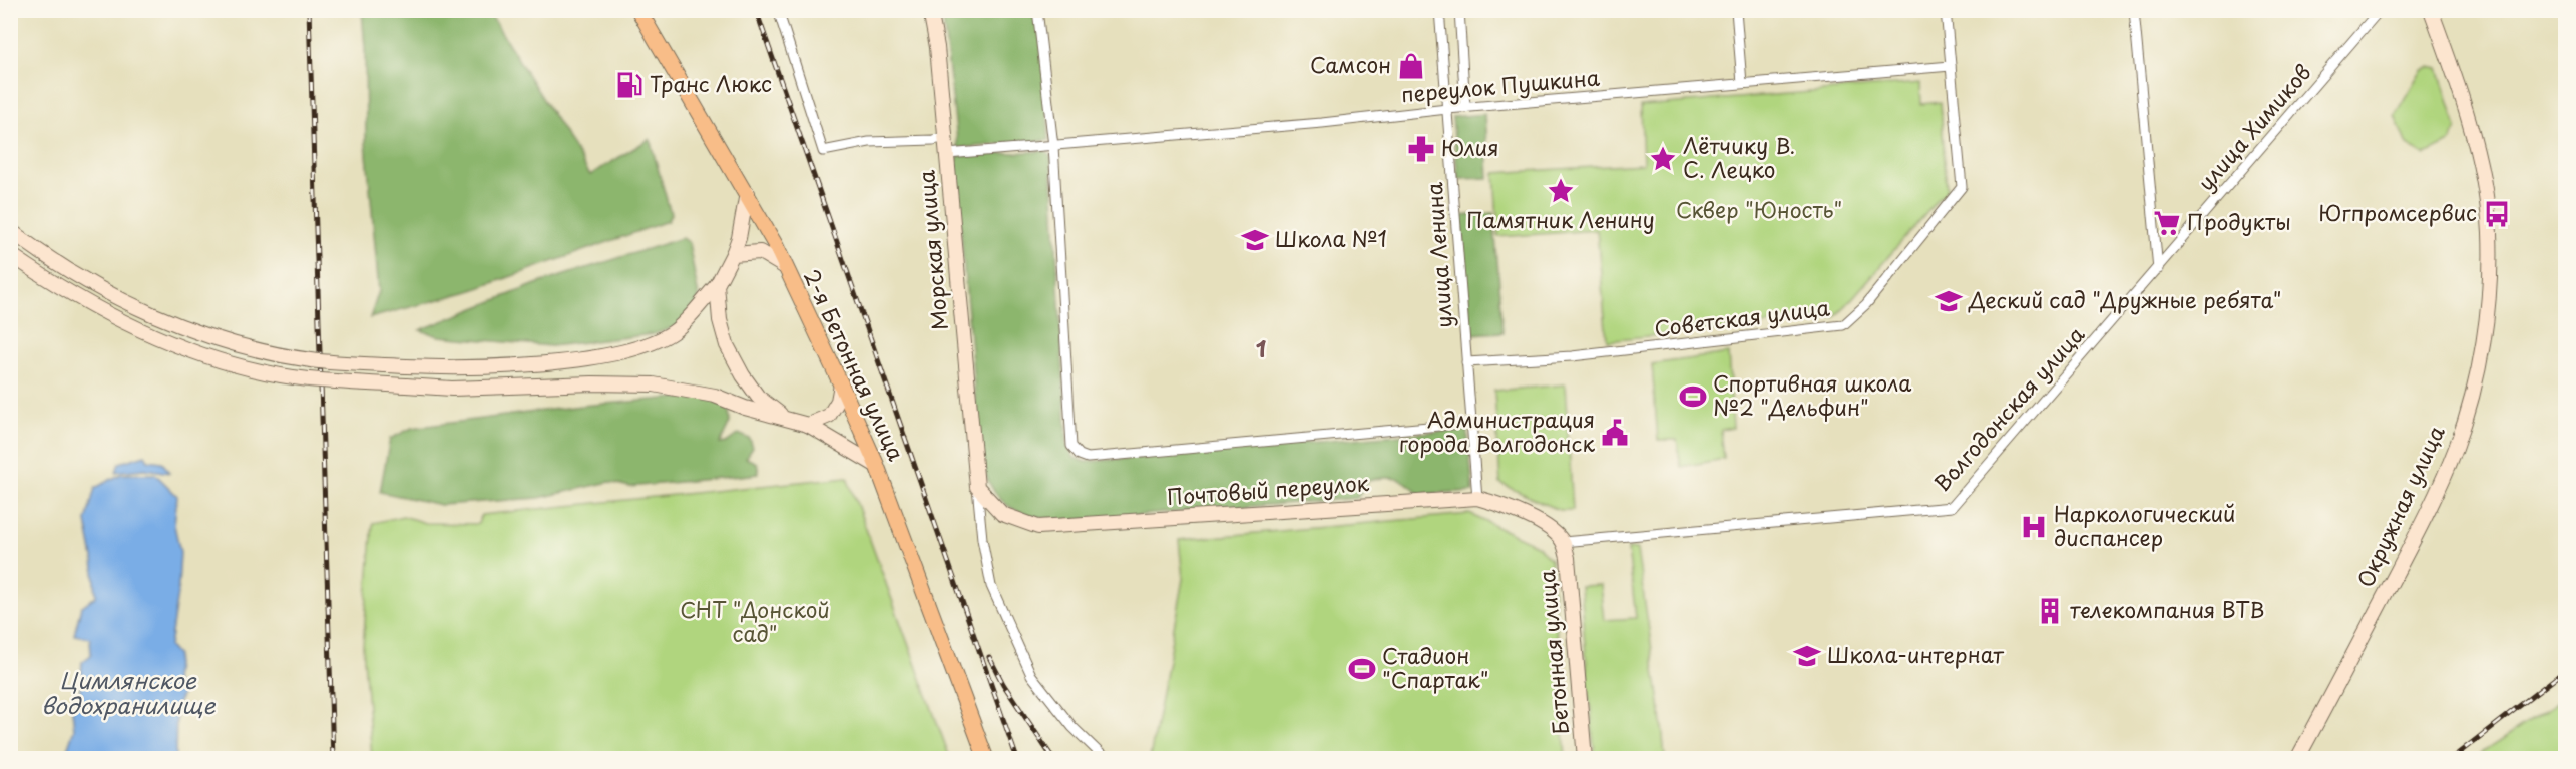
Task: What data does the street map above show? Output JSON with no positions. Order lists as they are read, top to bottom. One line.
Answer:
{"streets":{"main road":["Морская улица","2-я Бетонная улица","Почтовый переулок","Окружная улица","Бетонная улица"],"street":["переулок Пушкина","улица Химиков","улица Ленина","Советская улица","Волгодонская улица"]},"crossings":[["переулок Пушкина","Морская улица"],["переулок Пушкина","улица Ленина"],["переулок Пушкина","Советская улица"],["улица Химиков","Волгодонская улица"],["Морская улица","Почтовый переулок"],["улица Ленина","Советская улица"],["улица Ленина","Почтовый переулок"],["Волгодонская улица","Почтовый переулок"],["Волгодонская улица","Бетонная улица"],["Почтовый переулок","Бетонная улица"]],"districts":["1"],"water":["Цимлянское водохранилище"],"parks":["Сквер \"Юность\"","СНТ \"Донской сад\""],"places":{"shop":["Самсон"],"fuel station":["Транс Люкс"],"pharmacy":["Юлия"],"place":["Лётчику В. С. Лецко","Памятник Ленину"],"bus stop":["Югпромсервис"],"supermarket":["Продукты"],"school or university":["Школа №1","Деский сад \"Дружные ребята\"","Школа-интернат"],"sports":["Спортивная школа №2 \"Дельфин\"","Стадион \"Спартак\""],"public building":["Администрация города Волгодонск"],"hospital":["Наркологический диспансер"],"building":["телекомпания ВТВ"]}}
